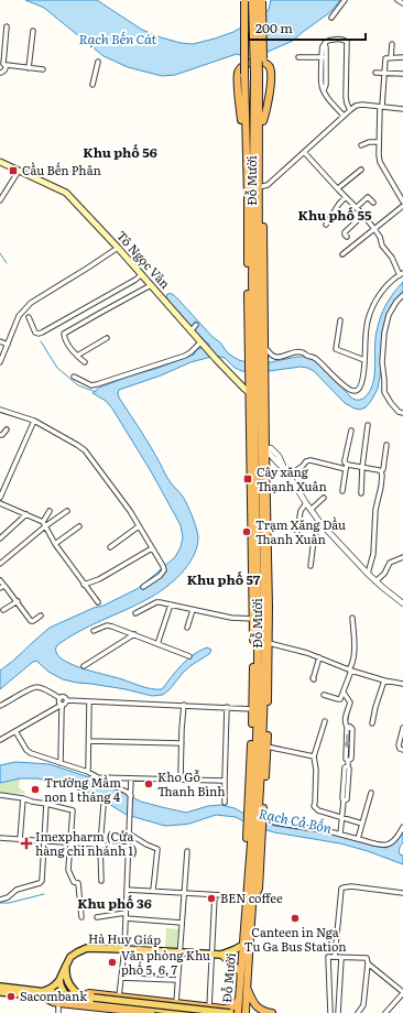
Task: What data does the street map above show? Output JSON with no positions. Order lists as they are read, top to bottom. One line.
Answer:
{"streets":{"highway":["Đỗ Mười"],"main road":["Tô Ngọc Vân","Hà Huy Giáp"]},"crossings":[["Đỗ Mười","Tô Ngọc Vân"]],"districts":["Khu phố 56","Khu phố 55","Khu phố 57","Khu phố 36"],"water":["Rạch Bến Cát","Rạch Cả Bốn"],"places":{"transit":["Cầu Bến Phân","Cây xăng Thạnh Xuân"],"other":["Trạm Xăng Dầu Thanh Xuân","Kho Gỗ Thanh Bình","Trường Mầm non 1 tháng 4","BEN coffee","Canteen in Nga Tu Ga Bus Station","Văn phòng Khu phố 5, 6, 7","Sacombank"],"health":["Imexpharm (Cửa hàng chi nhánh 1)"]},"scale_bar":"200 m"}
